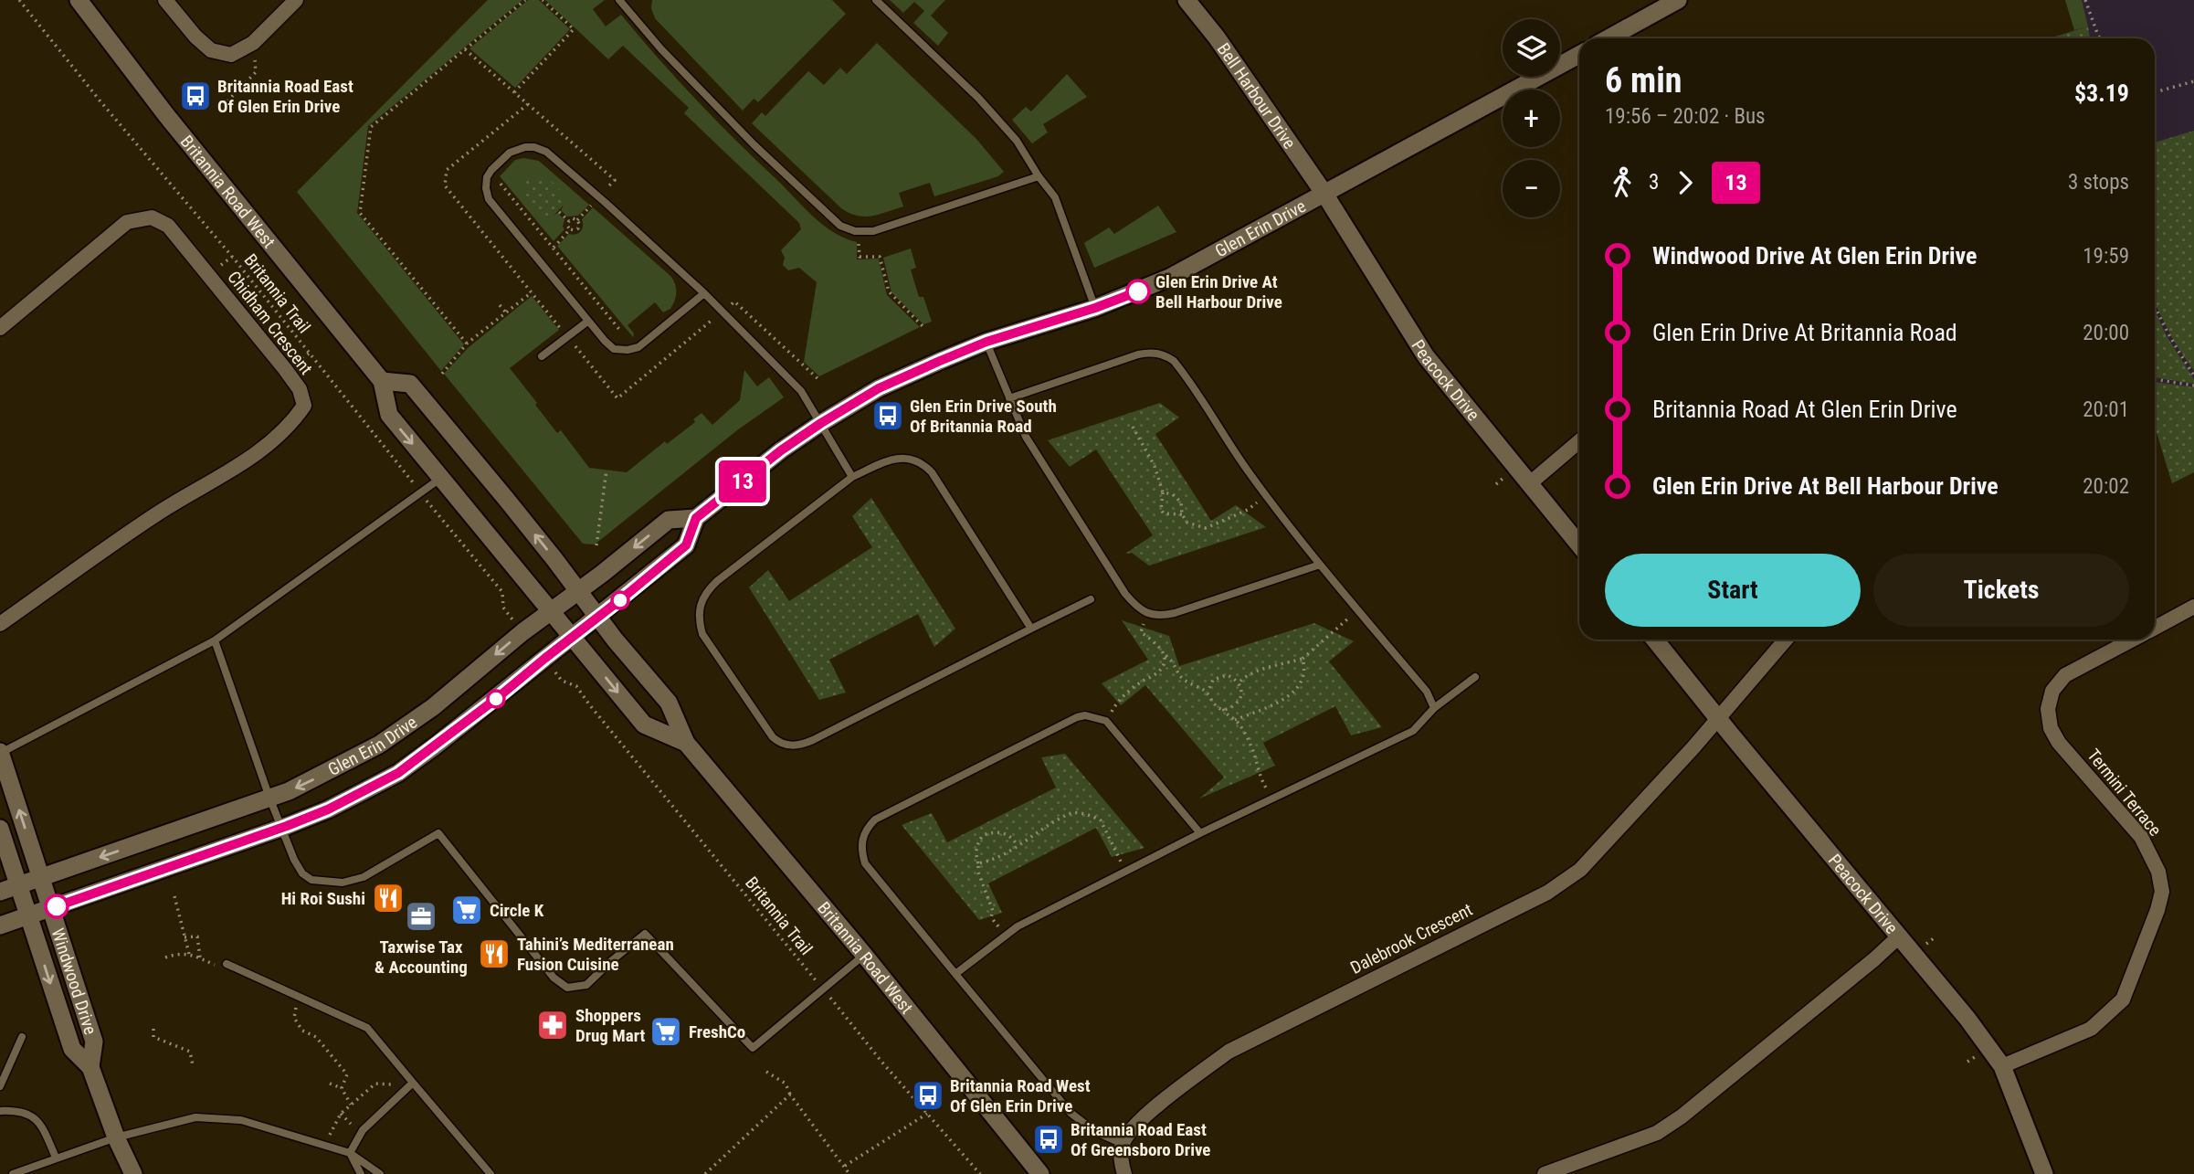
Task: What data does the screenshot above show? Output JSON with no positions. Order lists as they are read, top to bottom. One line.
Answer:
{"streets":{"street":["Bell Harbour Drive","Britannia Road West","Glen Erin Drive","Chidham Crescent","Peacock Drive","Termini Terrace","Dalebrook Crescent","Windwood Drive"],"path":["Britannia Trail"]},"crossings":[["Bell Harbour Drive","Glen Erin Drive"],["Bell Harbour Drive","Peacock Drive"],["Britannia Road West","Glen Erin Drive"],["Glen Erin Drive","Peacock Drive"],["Glen Erin Drive","Windwood Drive"],["Peacock Drive","Termini Terrace"],["Peacock Drive","Dalebrook Crescent"]],"places":{"bus stop":["Britannia Road East Of Glen Erin Drive","Glen Erin Drive South Of Britannia Road","Britannia Road West Of Glen Erin Drive","Britannia Road East Of Greensboro Drive"],"other":["Glen Erin Drive At Bell Harbour Drive"],"restaurant":["Hi Roi Sushi","Tahini’s Mediterranean Fusion Cuisine"],"supermarket":["Circle K","FreshCo"],"office":["Taxwise Tax & Accounting"],"pharmacy":["Shoppers Drug Mart"]},"lines":["bus line 13"],"page":{"on_map":"13","map_buttons":["+","−"],"heading":["6 min","19:56 – 20:02 · Bus","$3.19"],"legs":["3","13","3 stops"],"list":[{"name":"Windwood Drive At Glen Erin Drive","value":"19:59"},{"name":"Glen Erin Drive At Britannia Road","value":"20:00"},{"name":"Britannia Road At Glen Erin Drive","value":"20:01"},{"name":"Glen Erin Drive At Bell Harbour Drive","value":"20:02"}],"buttons":["Start","Tickets"]}}
